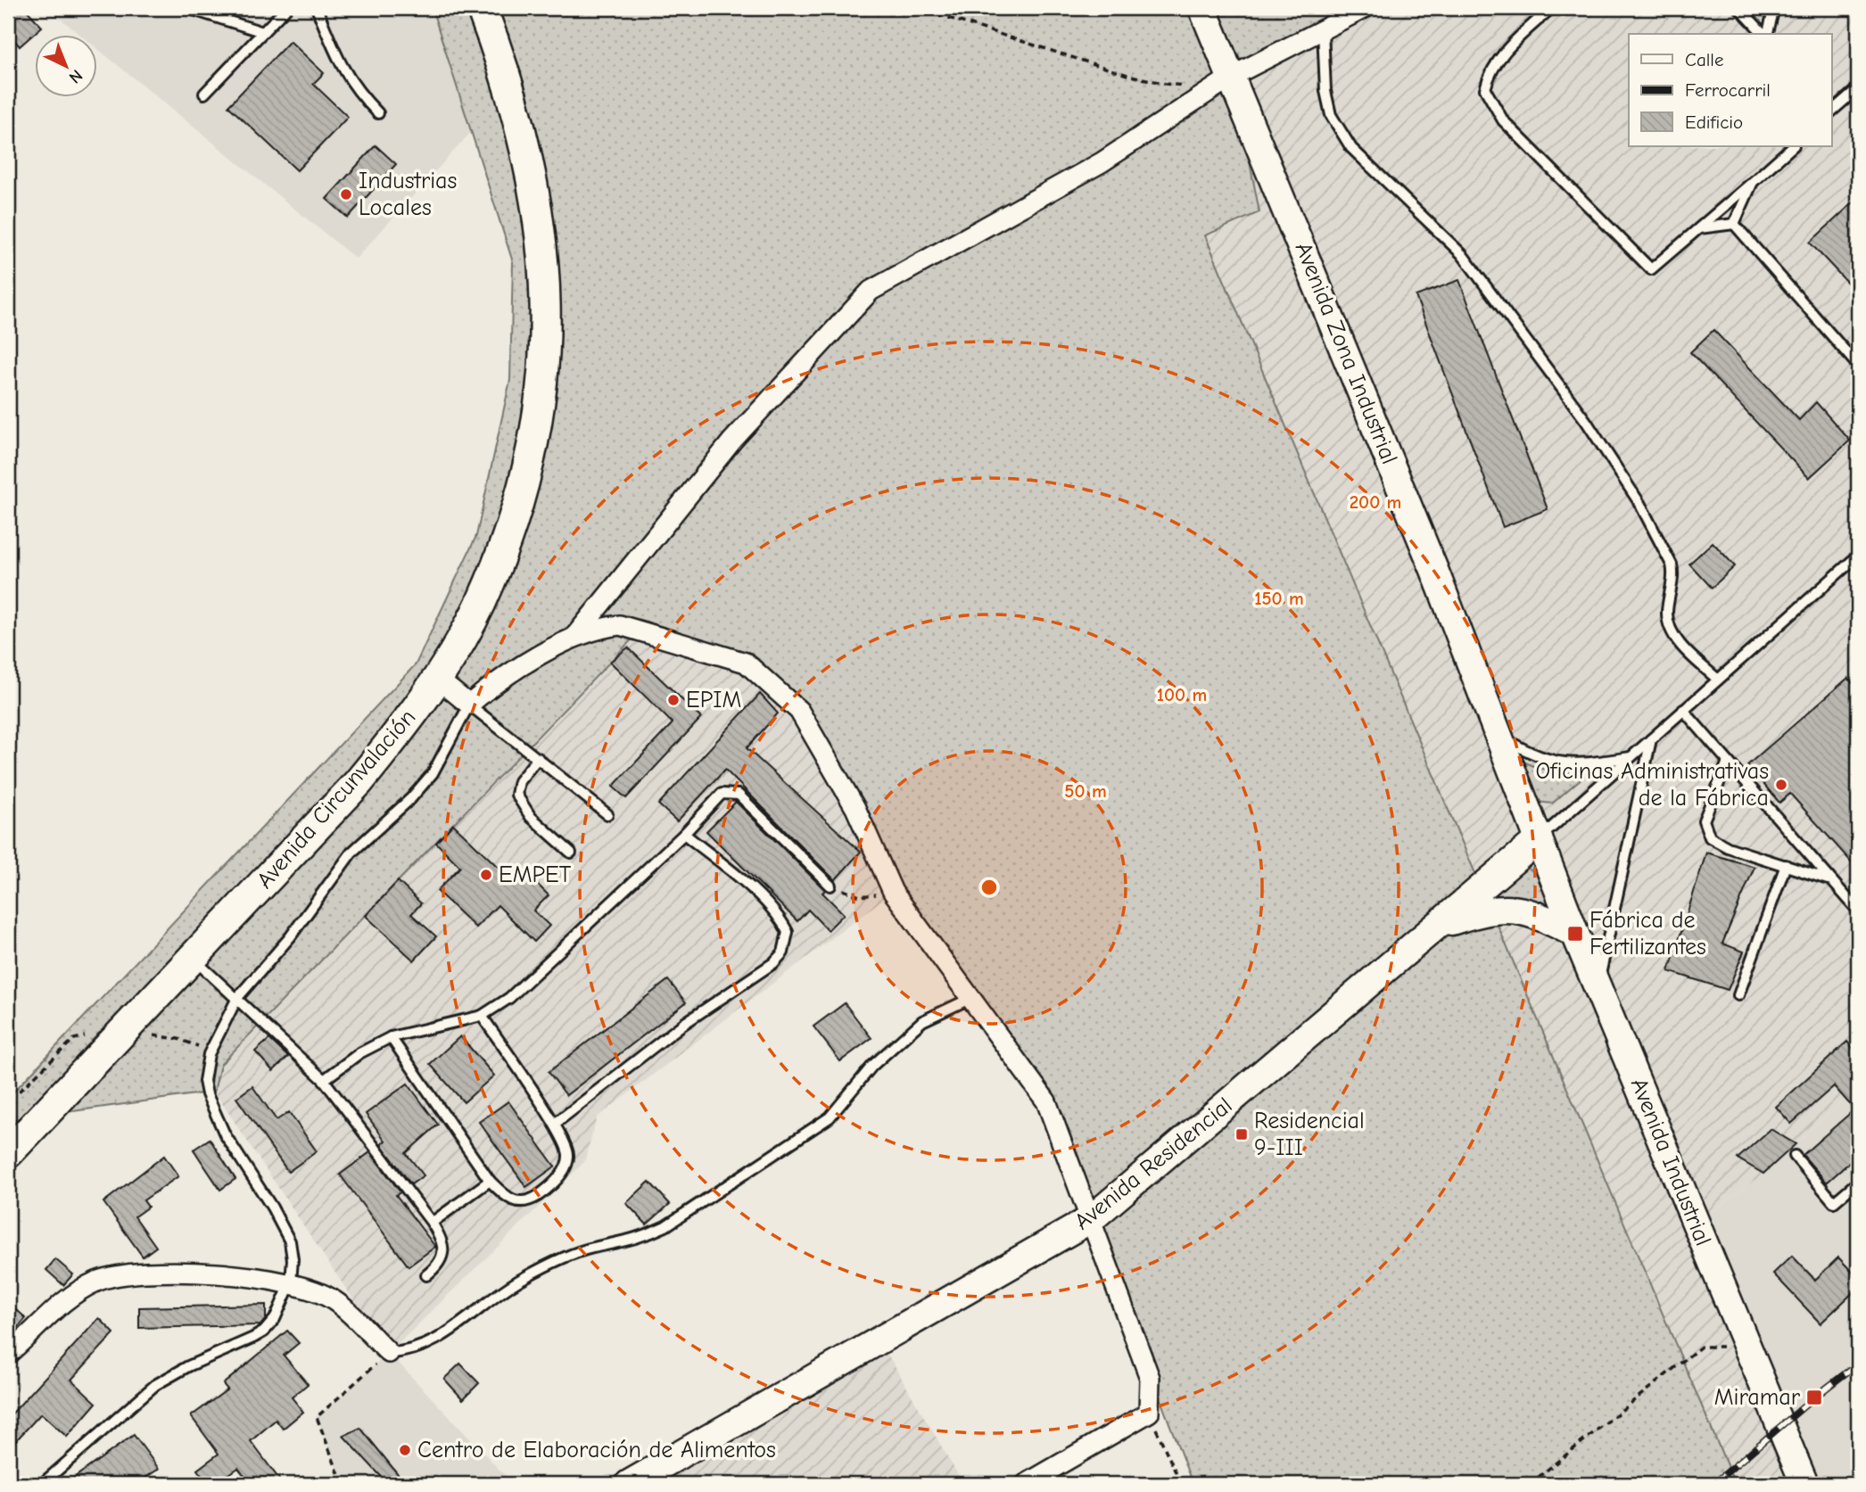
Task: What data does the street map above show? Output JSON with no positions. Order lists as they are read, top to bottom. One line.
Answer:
{"streets":{"highway":["Avenida Circunvalación"],"main road":["Avenida Zona Industrial","Avenida Industrial","Avenida Residencial"]},"crossings":[["Avenida Zona Industrial","Avenida Industrial"],["Avenida Zona Industrial","Avenida Residencial"],["Avenida Industrial","Avenida Residencial"]],"places":{"other":["Industrias Locales","EPIM","Oficinas Administrativas de la Fábrica","EMPET","Centro de Elaboración de Alimentos"],"transit":["Fábrica de Fertilizantes","Residencial 9-III","Miramar"]},"legend":["Calle","Ferrocarril","Edificio"],"north":"bottom right","rings":["200 m","150 m","100 m","50 m"]}
